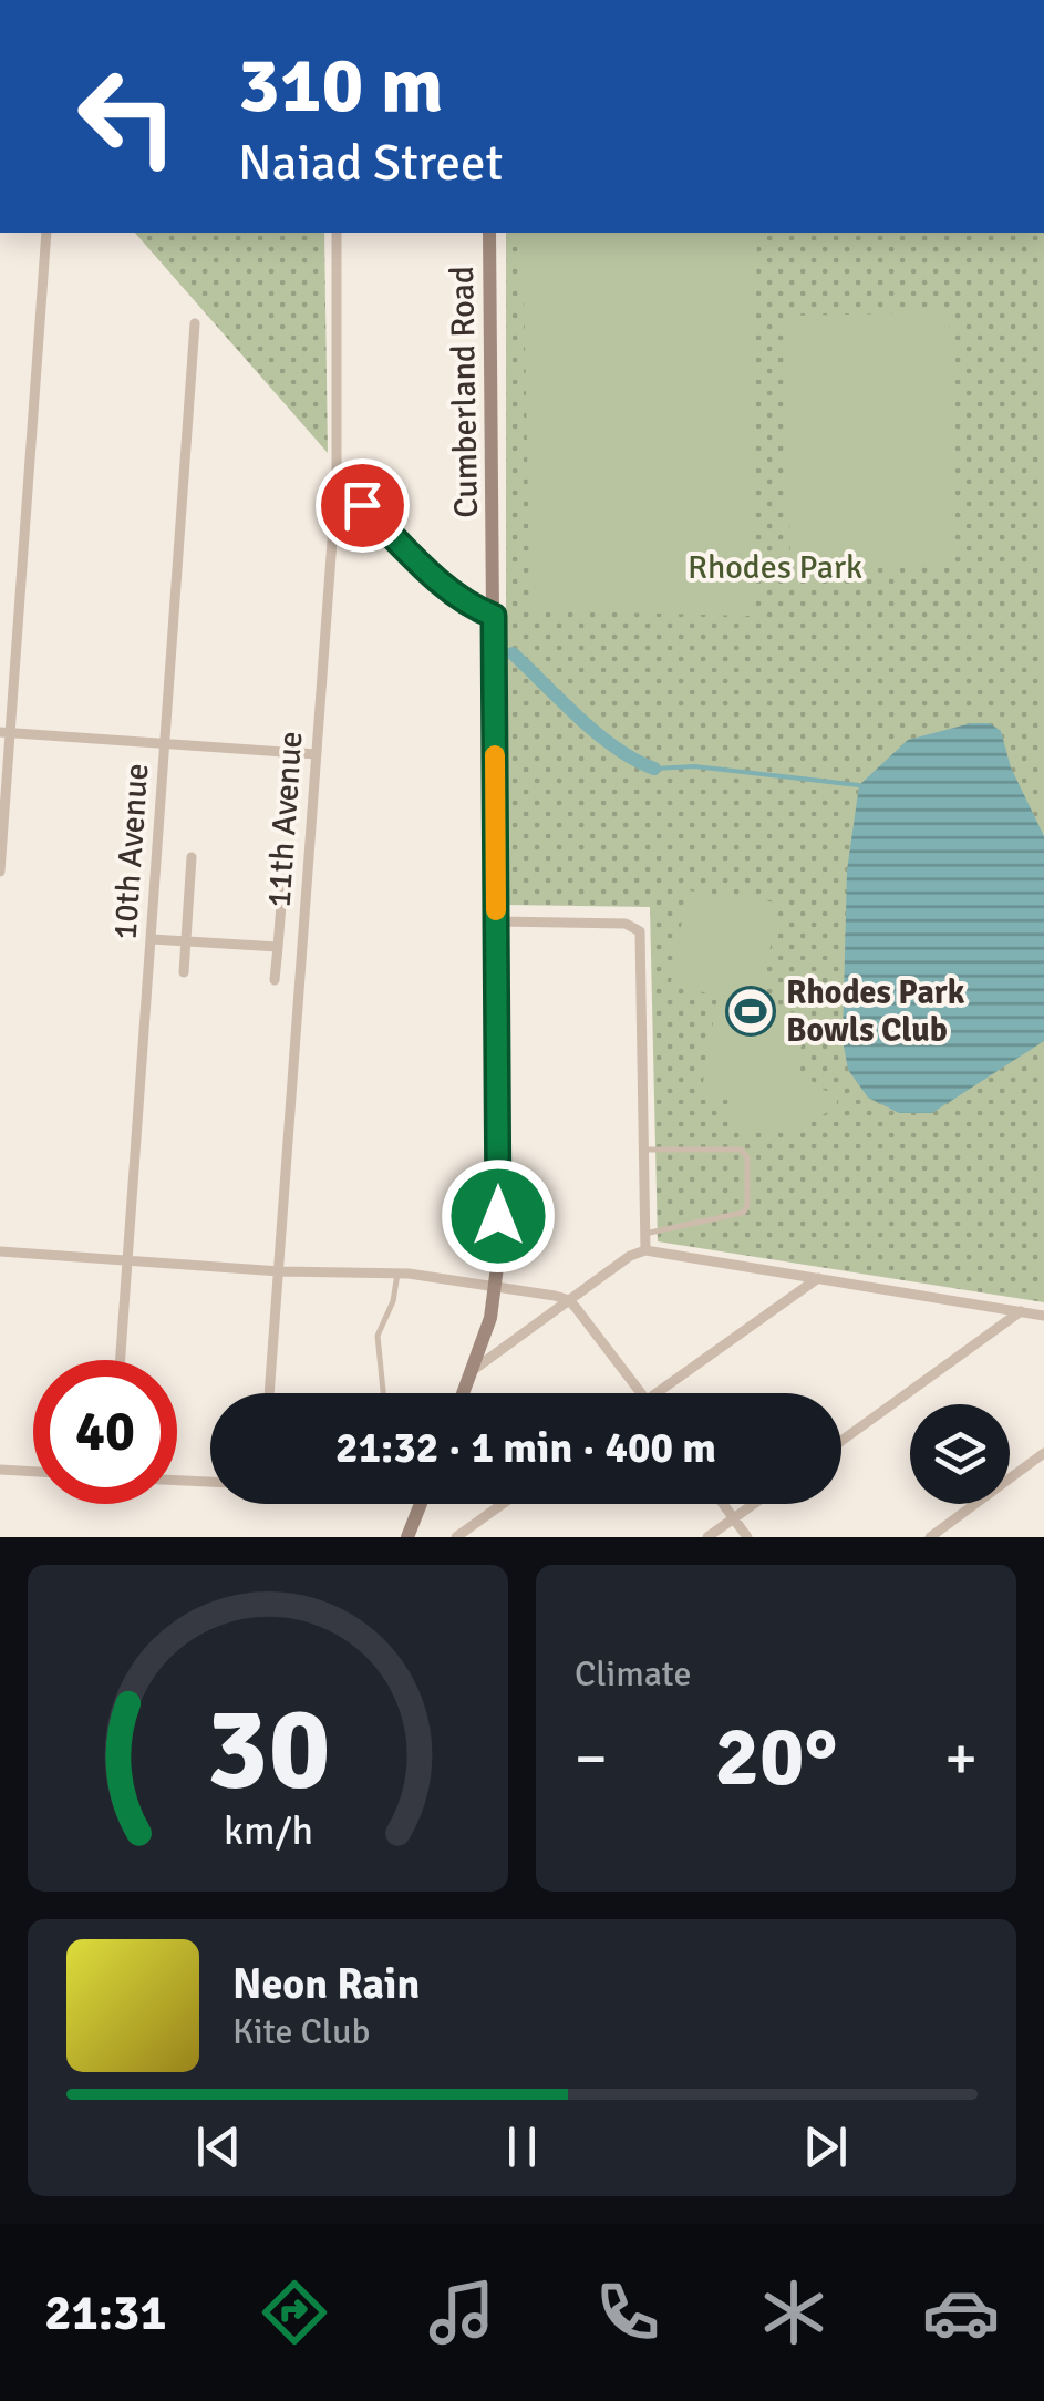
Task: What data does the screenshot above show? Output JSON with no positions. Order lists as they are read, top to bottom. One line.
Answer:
{"streets":{"street":["Cumberland Road","11th Avenue","10th Avenue"]},"parks":["Rhodes Park"],"places":{"sports":["Rhodes Park Bowls Club"]},"page":{"turn":["310 m","Naiad Street"],"limit":"40","trip":"21:32 · 1 min · 400 m","tile":"Climate","heat":["−","20°","+"],"song":["Neon Rain","Kite Club"],"tabs":"21:31","gauge":["30","km/h"]}}
